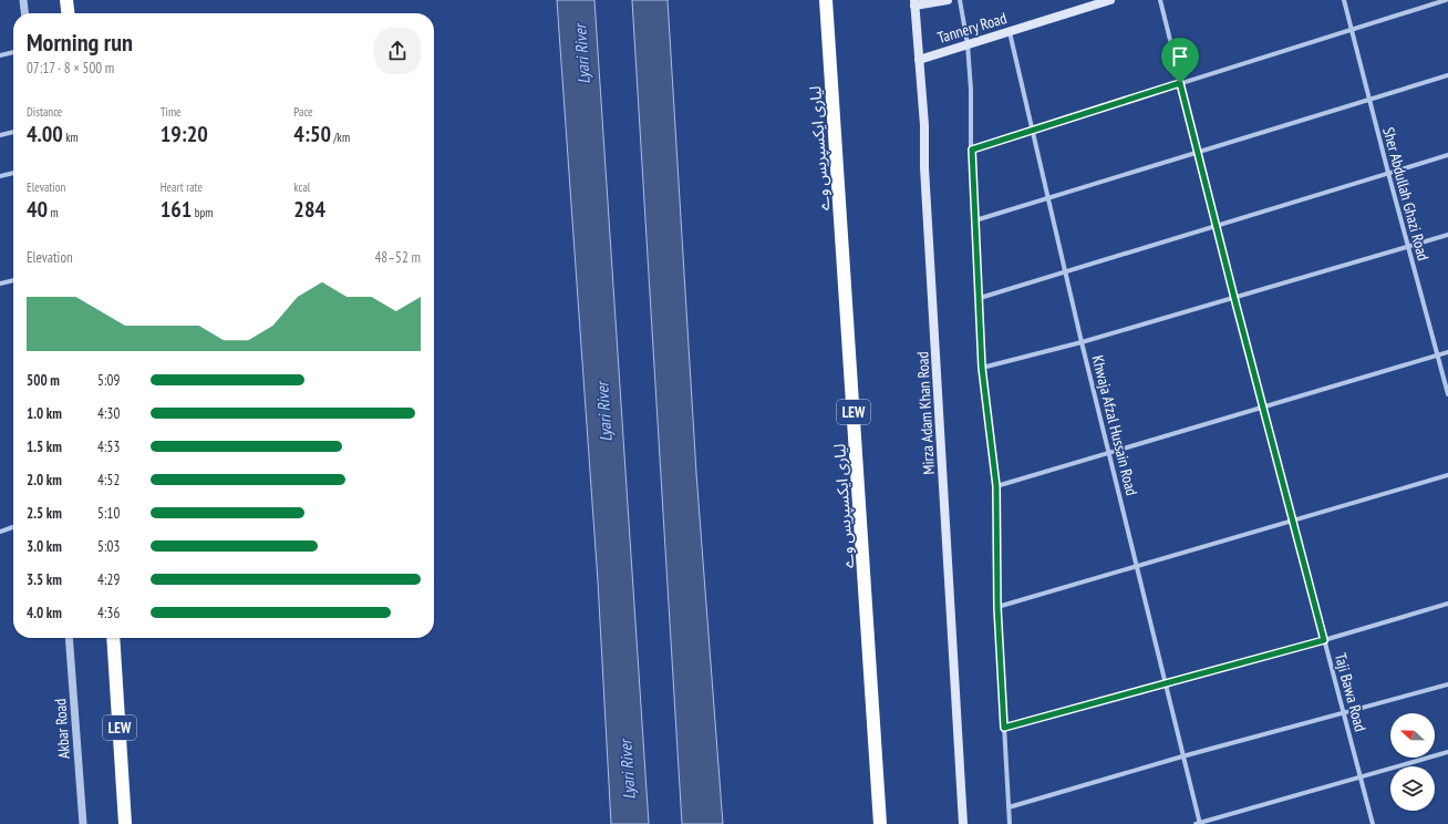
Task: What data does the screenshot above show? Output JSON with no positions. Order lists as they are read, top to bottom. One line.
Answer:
{"streets":{"highway":["لیاری ایکسپریس وے","LEW"],"main road":["Tannery Road","Mirza Adam Khan Road"],"street":["Sher Abdullah Ghazi Road","Khwaja Afzal Hussain Road","Taji Bawa Road","Akbar Road"]},"crossings":[["Tannery Road","Mirza Adam Khan Road"],["Tannery Road","Khwaja Afzal Hussain Road"]],"water":["Lyari River"],"north":"left","page":{"heading":["Morning run","07:17 · 8 × 500 m"],"stats":[["Distance","4.00 km"],["Time","19:20"],["Pace","4:50 /km"],["Elevation","40 m"],["Heart rate","161 bpm"],["kcal","284"]],"chart":["Elevation","48–52 m"],"list":[{"name":"500 m","note":"5:09"},{"name":"1.0 km","note":"4:30"},{"name":"1.5 km","note":"4:53"},{"name":"2.0 km","note":"4:52"},{"name":"2.5 km","note":"5:10"},{"name":"3.0 km","note":"5:03"},{"name":"3.5 km","note":"4:29"},{"name":"4.0 km","note":"4:36"}]}}
